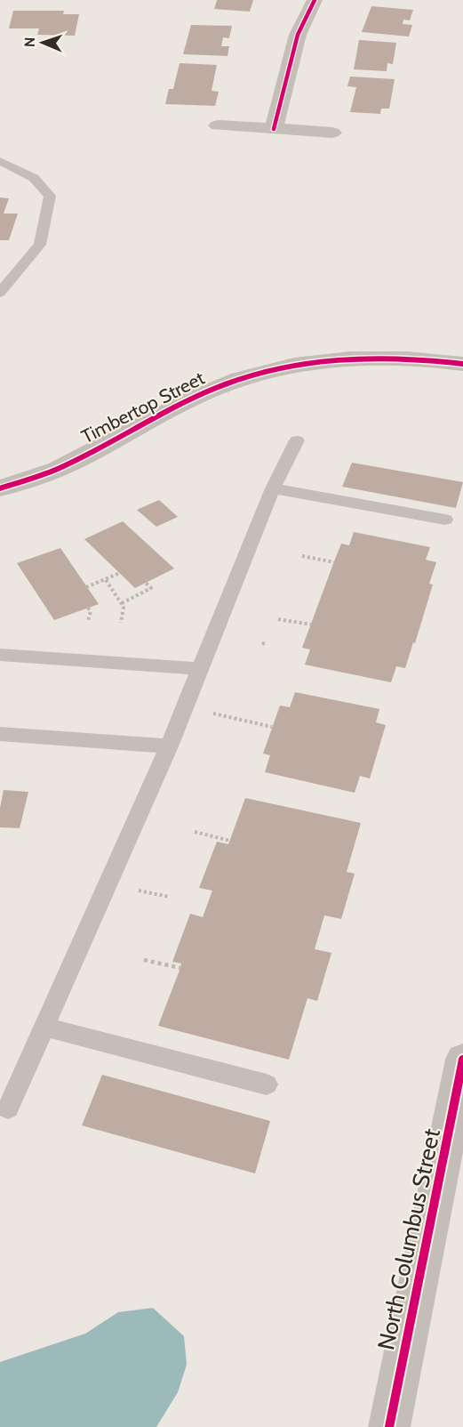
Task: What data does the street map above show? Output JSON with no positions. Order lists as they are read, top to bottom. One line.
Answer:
{"streets":{"street":["Timbertop Street","North Columbus Street"]},"north":"left"}
